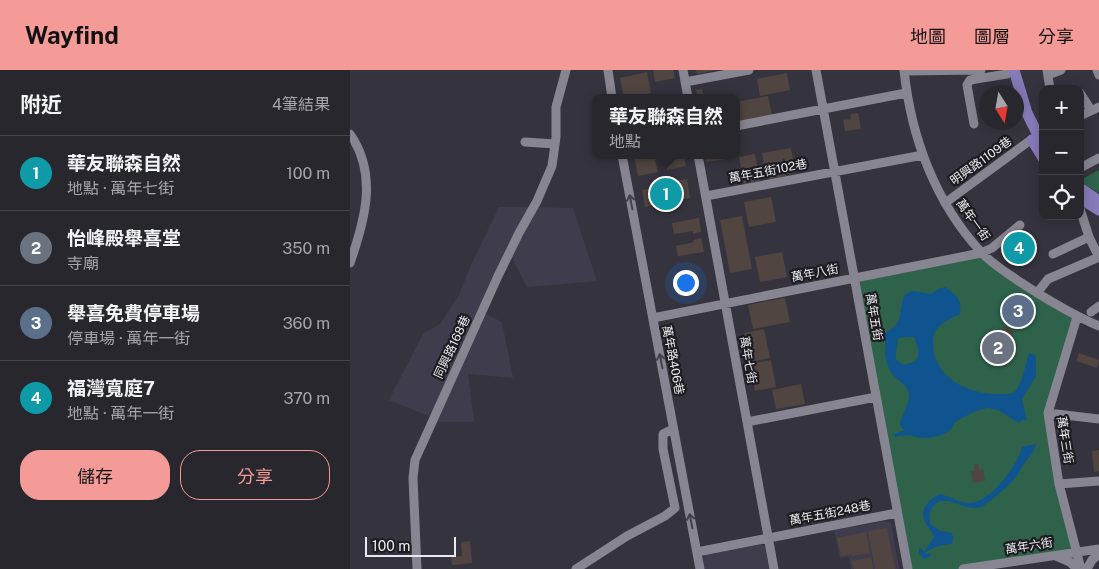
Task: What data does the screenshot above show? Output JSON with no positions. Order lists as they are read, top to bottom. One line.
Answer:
{"streets":{"street":["明興路1109巷","萬年五街102巷","萬年一街","萬年八街","萬年五街","同興路168巷","萬年路406巷","萬年七街","萬年三街","萬年五街248巷","萬年六街"]},"crossings":[["明興路1109巷","萬年一街"],["萬年五街102巷","萬年一街"],["萬年五街102巷","萬年五街"],["萬年五街102巷","萬年七街"],["萬年一街","萬年八街"],["萬年一街","萬年三街"],["萬年八街","萬年五街"],["萬年八街","萬年路406巷"],["萬年八街","萬年七街"],["萬年五街","萬年五街248巷"],["萬年路406巷","萬年五街248巷"],["萬年七街","萬年五街248巷"],["萬年三街","萬年六街"]],"one_way":["萬年路406巷"],"scale_bar":"100 m","north":"bottom","page":{"header":"Wayfind","nav":["地圖","圖層","分享"],"heading":["附近","4筆結果"],"map_buttons":["+","−"],"popup":["華友聯森自然","地點"],"list":[{"mark":"1","name":"華友聯森自然","note":"地點 · 萬年七街","value":"100 m"},{"mark":"2","name":"怡峰殿舉喜堂","note":"寺廟","value":"350 m"},{"mark":"3","name":"舉喜免費停車場","note":"停車場 · 萬年一街","value":"360 m"},{"mark":"4","name":"福灣寬庭7","note":"地點 · 萬年一街","value":"370 m"}],"pins":["1","4","3","2"],"buttons":["儲存","分享"],"scale":"100 m"}}
